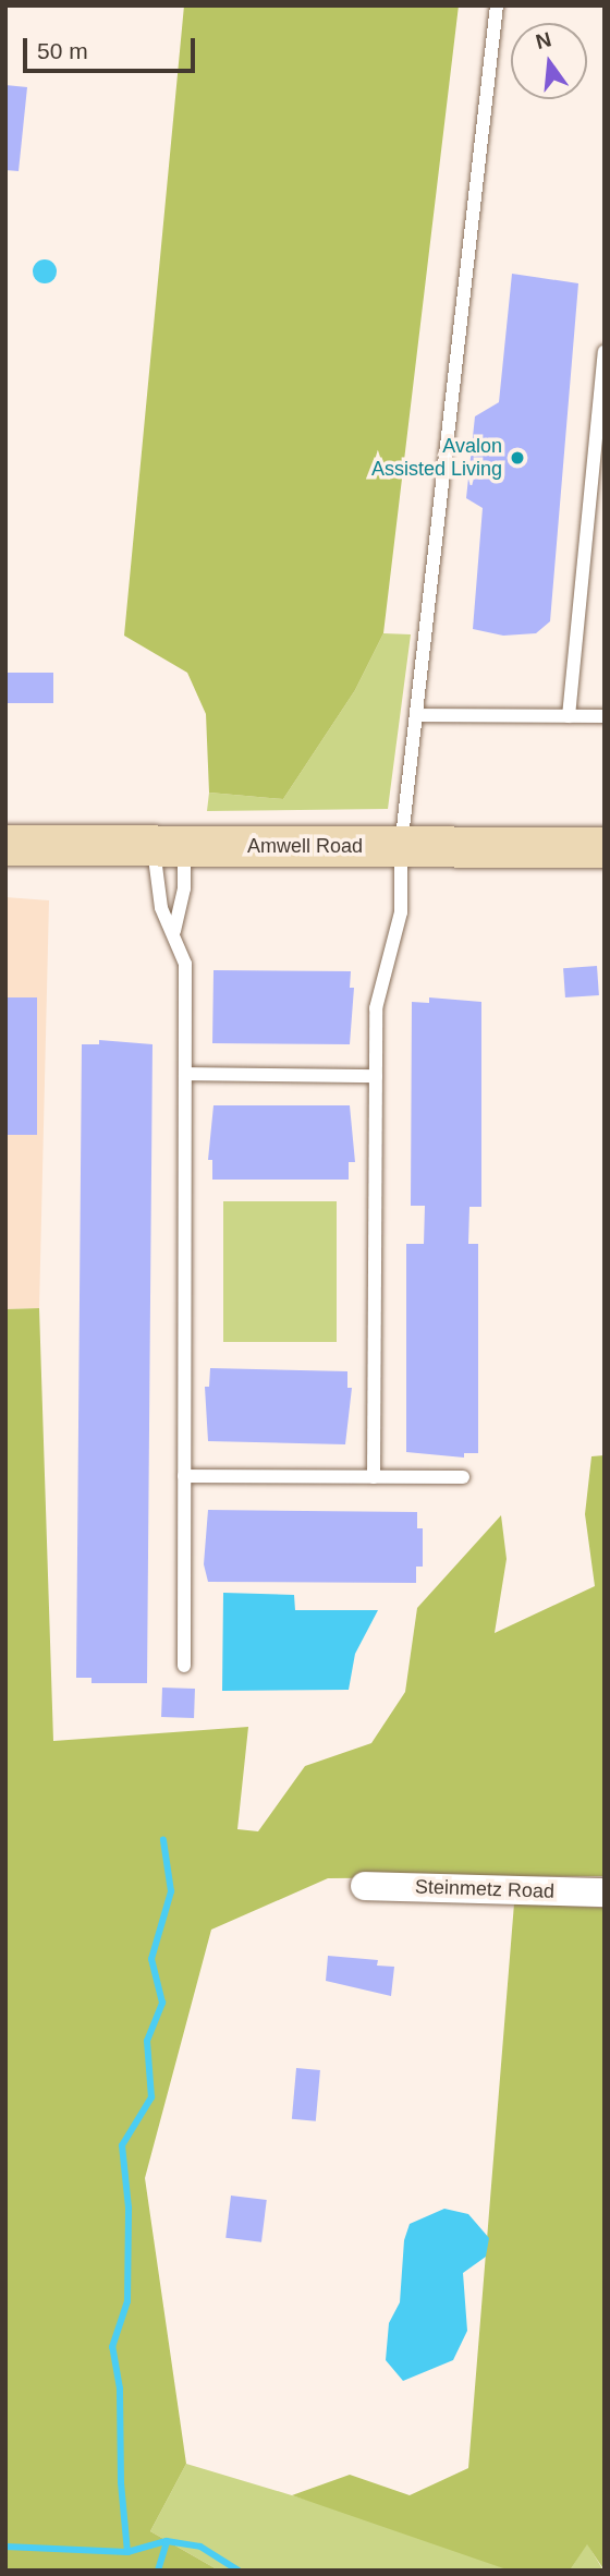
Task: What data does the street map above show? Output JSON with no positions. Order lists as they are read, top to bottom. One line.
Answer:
{"streets":{"main road":["Amwell Road"],"street":["Steinmetz Road"]},"places":["Avalon Assisted Living"],"scale_bar":"50 m","north":"top"}
